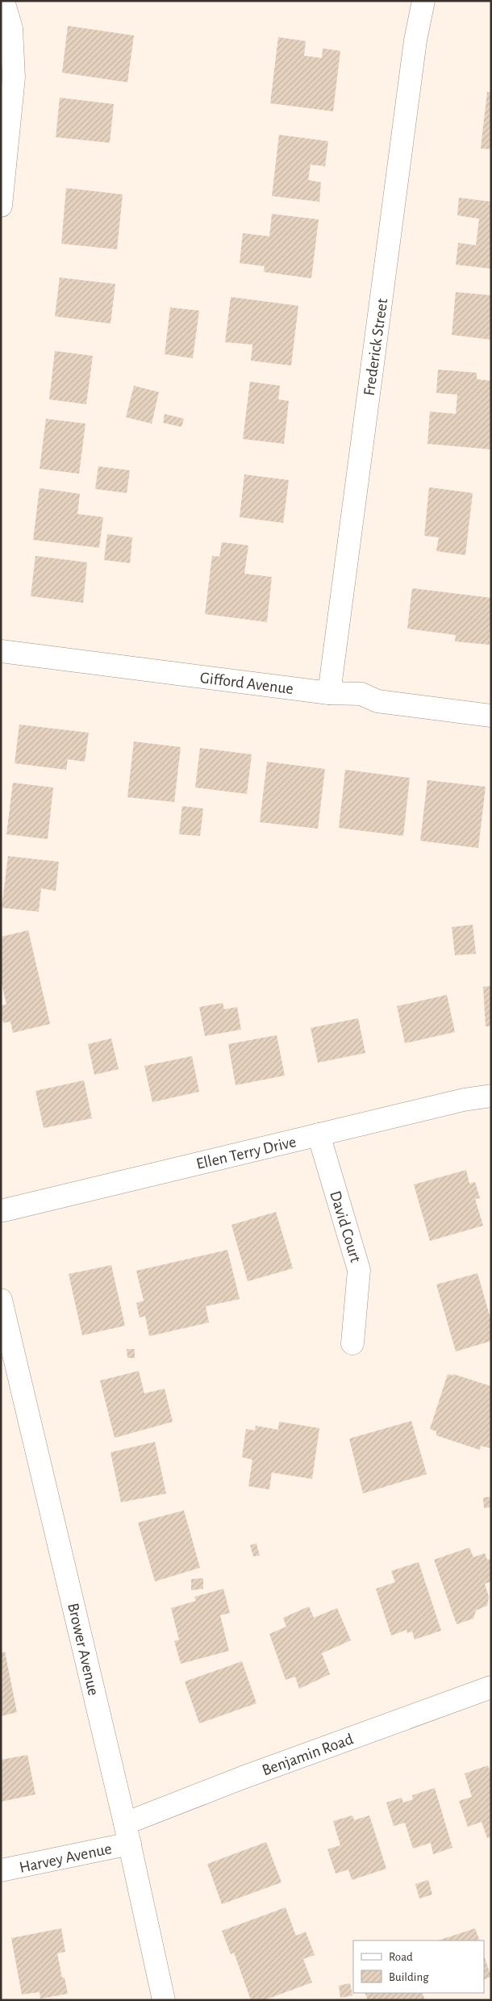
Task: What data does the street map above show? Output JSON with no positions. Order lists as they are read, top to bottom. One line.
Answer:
{"streets":{"street":["Frederick Street","Gifford Avenue","Ellen Terry Drive","David Court","Brower Avenue","Benjamin Road","Harvey Avenue"]},"crossings":[["Frederick Street","Gifford Avenue"],["Ellen Terry Drive","David Court"],["Brower Avenue","Benjamin Road"],["Brower Avenue","Harvey Avenue"],["Benjamin Road","Harvey Avenue"]],"legend":["Road","Building"]}
